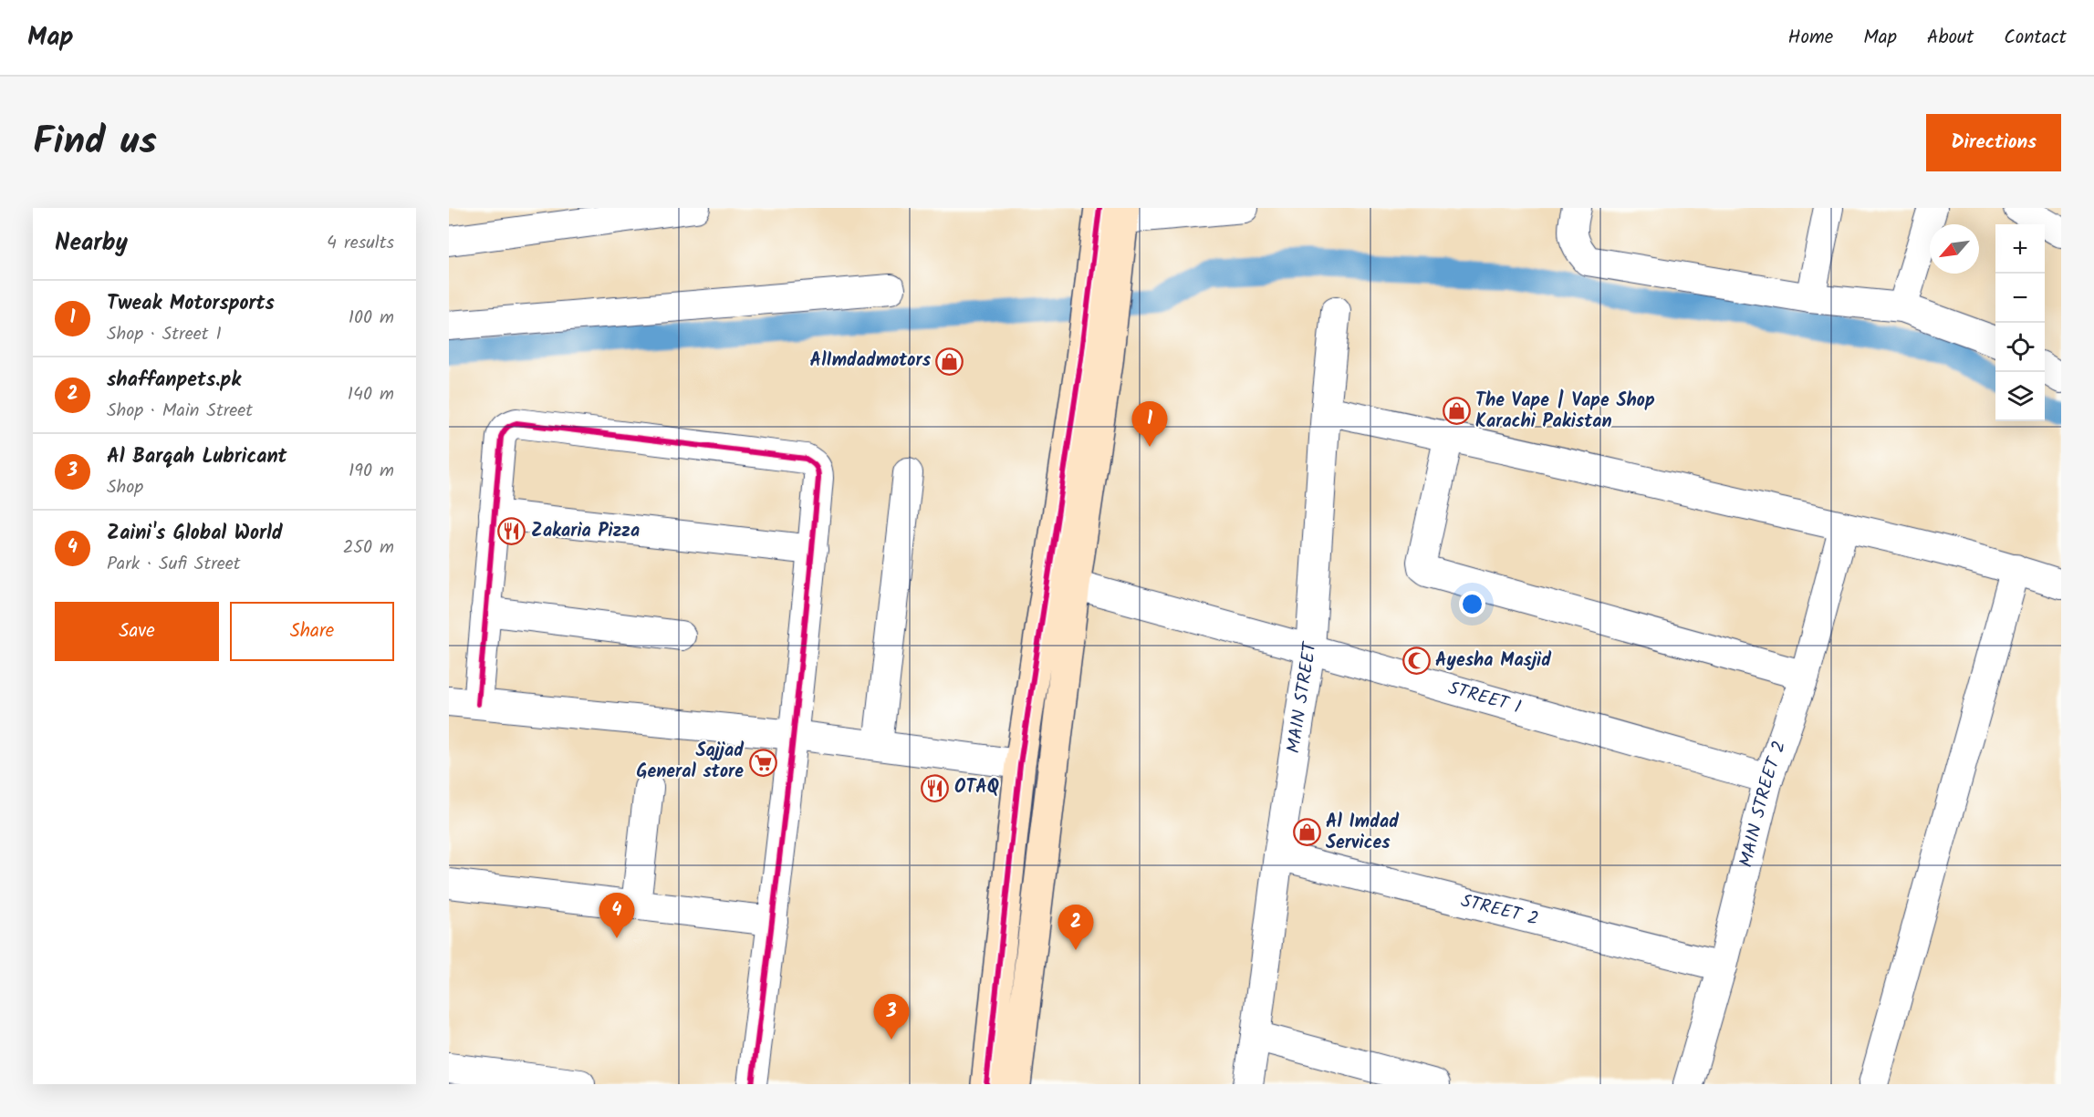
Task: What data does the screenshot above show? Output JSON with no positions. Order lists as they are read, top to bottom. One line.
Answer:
{"streets":{"street":["MAIN STREET","STREET 1","MAIN STREET 2","STREET 2"]},"crossings":[["MAIN STREET","STREET 1"],["MAIN STREET","STREET 2"],["STREET 1","MAIN STREET 2"],["MAIN STREET 2","STREET 2"]],"places":{"shop":["AlImdadmotors","The Vape | Vape Shop Karachi Pakistan","Al Imdad Services"],"restaurant":["Zakaria Pizza","OTAQ"],"mosque":["Ayesha Masjid"],"supermarket":["Sajjad General store"]},"north":"bottom left","page":{"header":"Map","nav":["Home","Map","About","Contact"],"title":"Find us","buttons":["Directions",["Save","Share"]],"heading":["Nearby","4 results"],"map_buttons":["+","−"],"list":[{"mark":"1","name":"Tweak Motorsports","note":"Shop · Street 1","value":"100 m"},{"mark":"2","name":"shaffanpets.pk","note":"Shop · Main Street","value":"140 m"},{"mark":"3","name":"Al Barqah Lubricant","note":"Shop","value":"190 m"},{"mark":"4","name":"Zaini's Global World","note":"Park · Sufi Street","value":"250 m"}],"pins":["1","4","2","3"]}}
